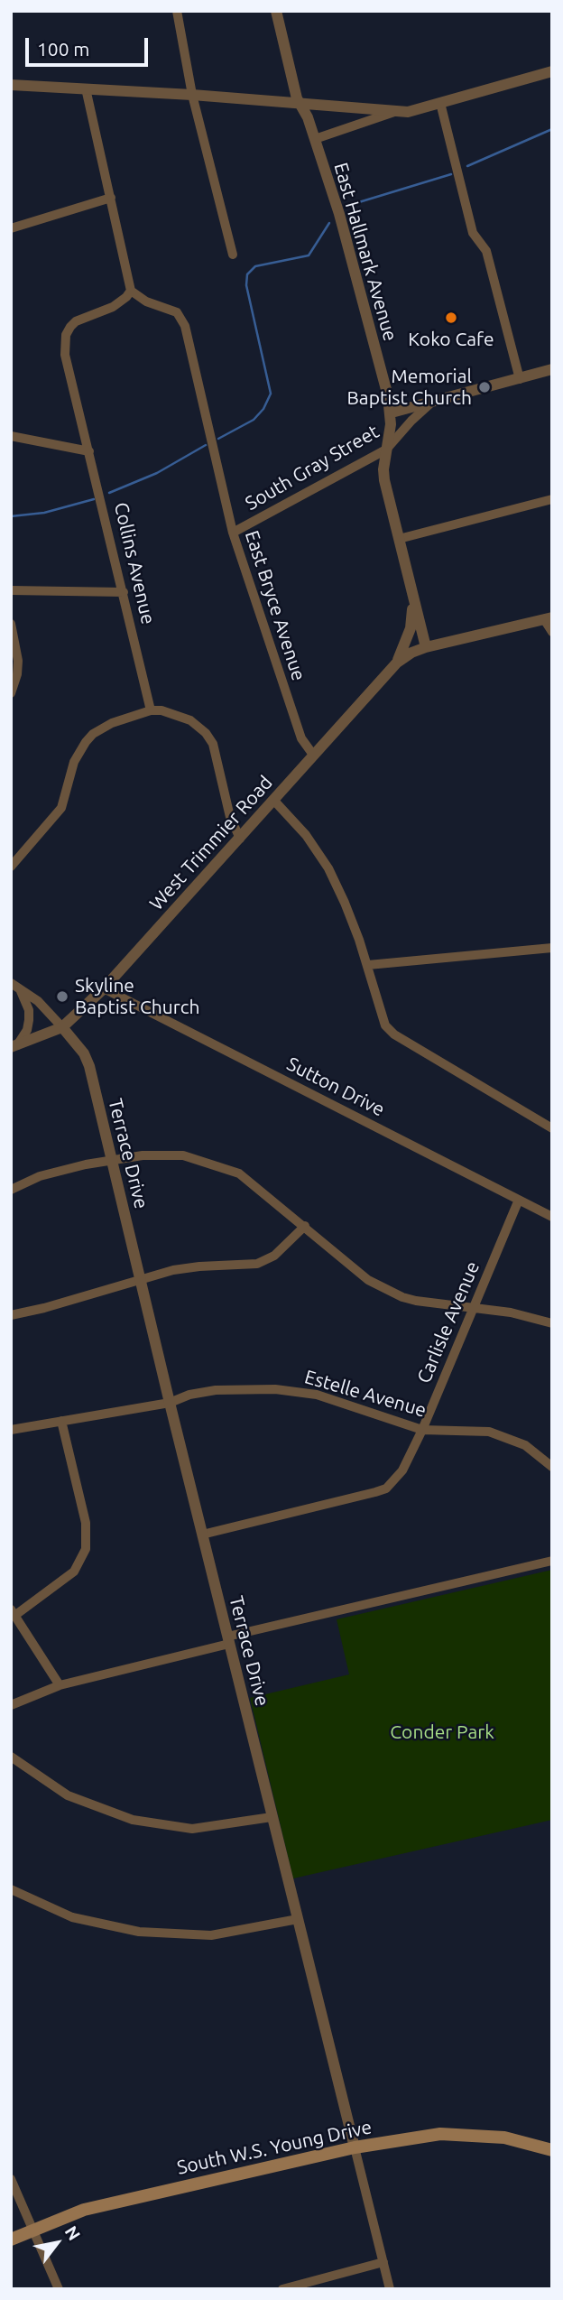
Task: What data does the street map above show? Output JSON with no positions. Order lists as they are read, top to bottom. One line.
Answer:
{"streets":{"main road":["South W.S. Young Drive"],"street":["East Hallmark Avenue","South Gray Street","Collins Avenue","East Bryce Avenue","West Trimmier Road","Sutton Drive","Terrace Drive","Carlisle Avenue","Estelle Avenue"]},"crossings":[["East Hallmark Avenue","South Gray Street"],["South Gray Street","East Bryce Avenue"],["Collins Avenue","East Bryce Avenue"],["East Bryce Avenue","West Trimmier Road"],["West Trimmier Road","Sutton Drive"],["West Trimmier Road","Terrace Drive"],["Sutton Drive","Carlisle Avenue"],["Terrace Drive","Carlisle Avenue"],["Terrace Drive","Estelle Avenue"],["Terrace Drive","South W.S. Young Drive"],["Carlisle Avenue","Estelle Avenue"]],"parks":["Conder Park"],"places":["Koko Cafe","Memorial Baptist Church","Skyline Baptist Church"],"scale_bar":"100 m","north":"top right"}
